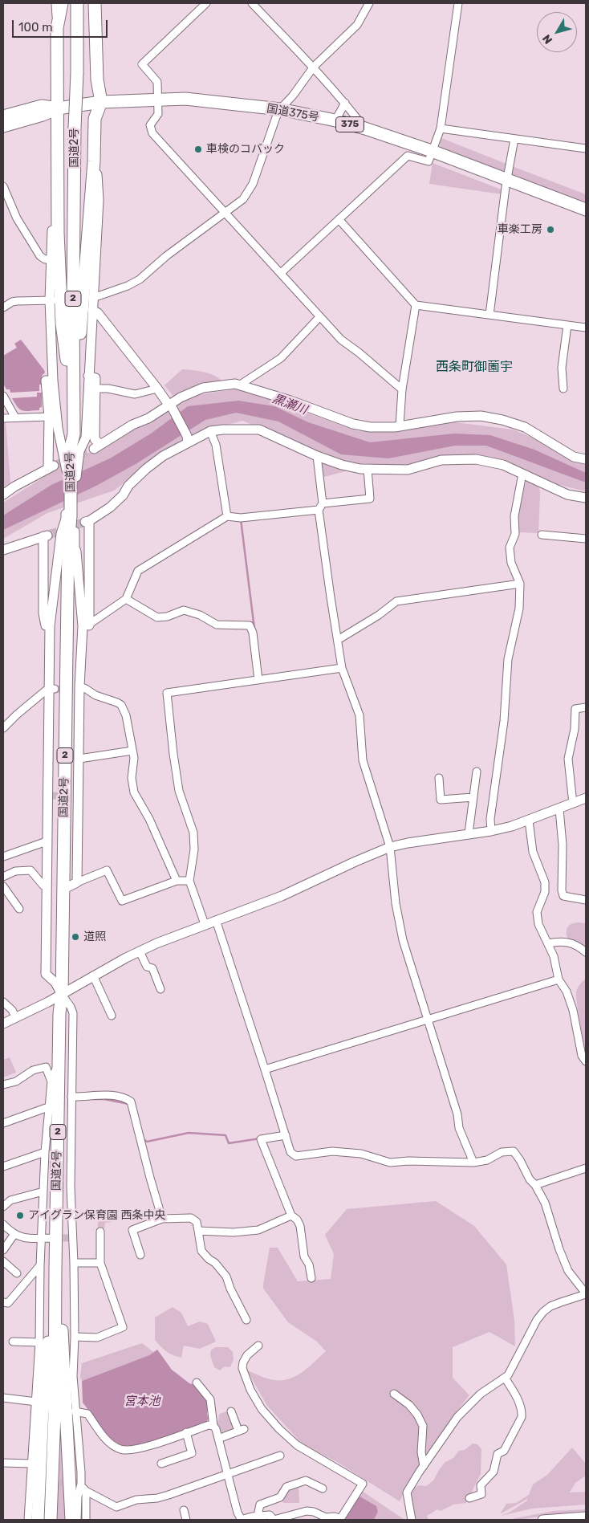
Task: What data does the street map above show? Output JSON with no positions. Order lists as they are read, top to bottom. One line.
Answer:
{"streets":{"highway":["国道375号","375","国道2号","2"]},"districts":["西条町御薗宇"],"water":["黒瀬川","宮本池"],"places":["車検のコバック","車楽工房","道照","アイグラン保育園 西条中央"],"scale_bar":"100 m","north":"bottom left"}
